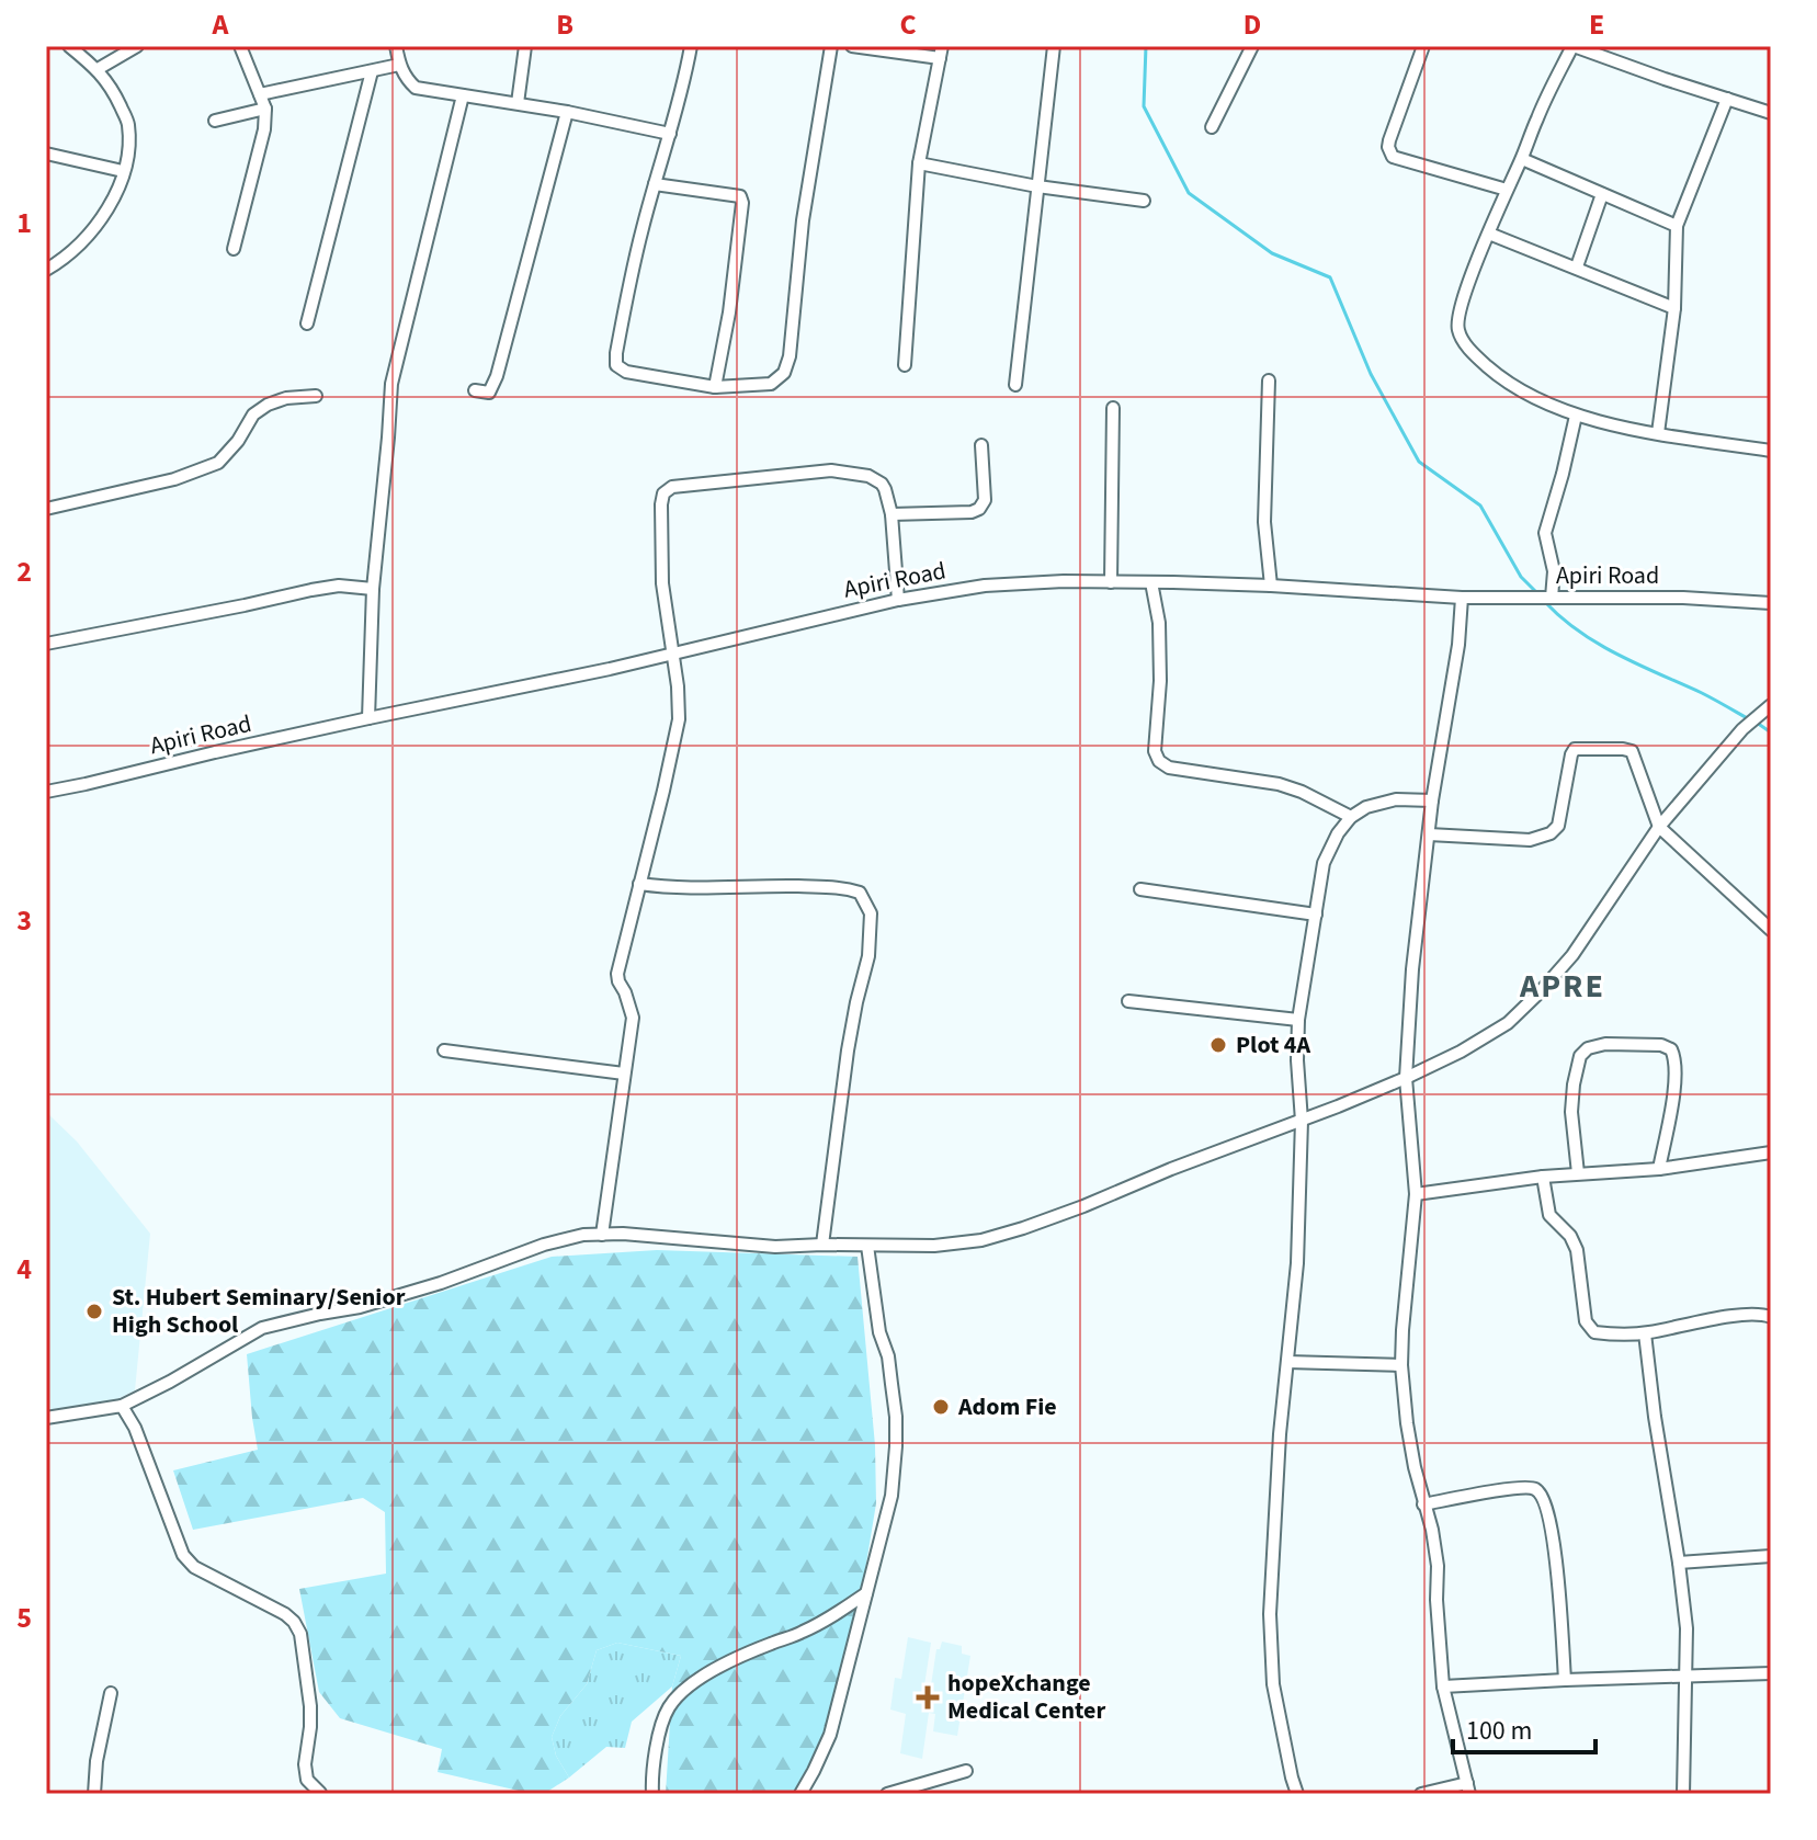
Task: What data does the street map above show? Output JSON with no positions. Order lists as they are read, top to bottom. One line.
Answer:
{"streets":{"street":["Apiri Road"]},"districts":["APRE"],"places":{"other":["Plot 4A","St. Hubert Seminary/Senior High School","Adom Fie"],"health":["hopeXchange Medical Center"]},"scale_bar":"100 m","grid":{"columns":["A","B","C","D","E"],"rows":["1","2","3","4","5"]}}
